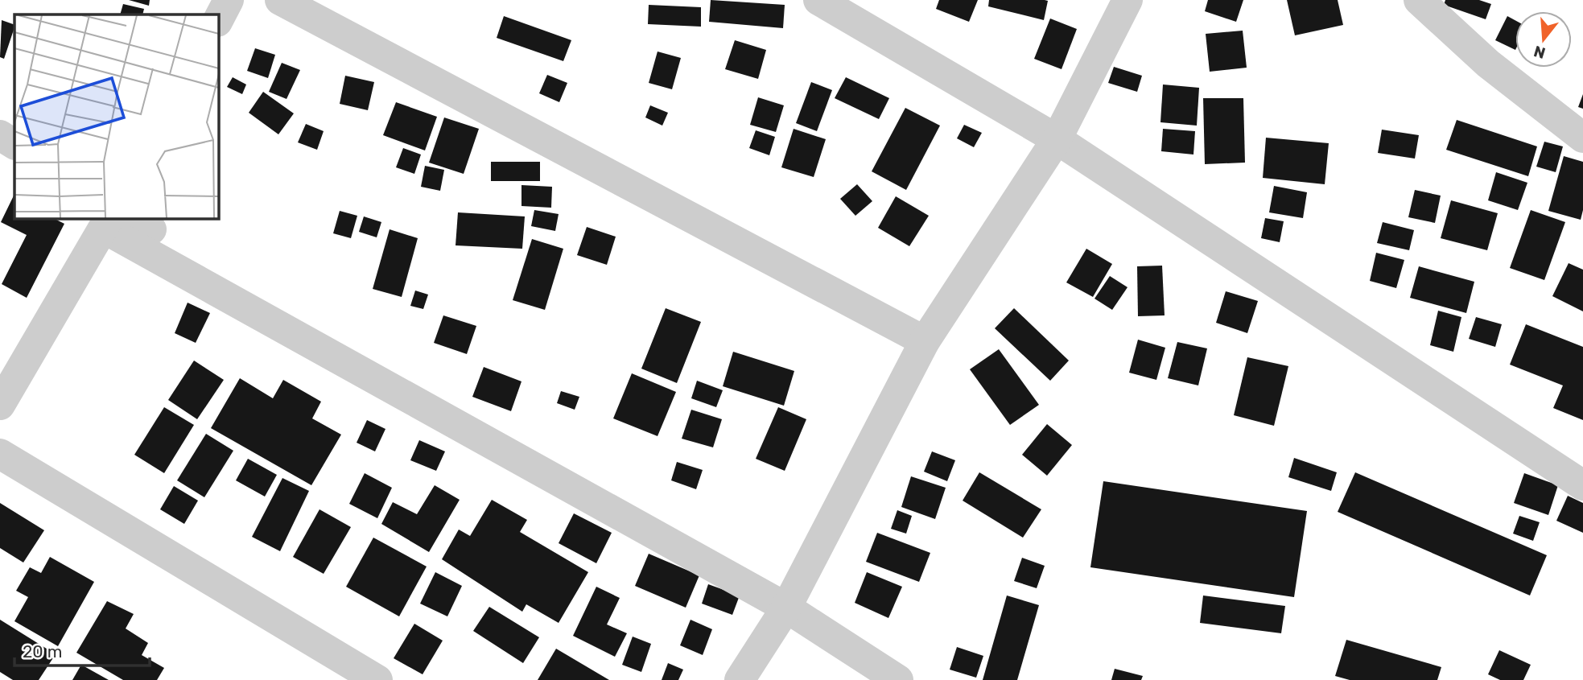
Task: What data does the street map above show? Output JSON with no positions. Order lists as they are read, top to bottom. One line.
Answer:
{"scale_bar":"20 m","north":"bottom"}
